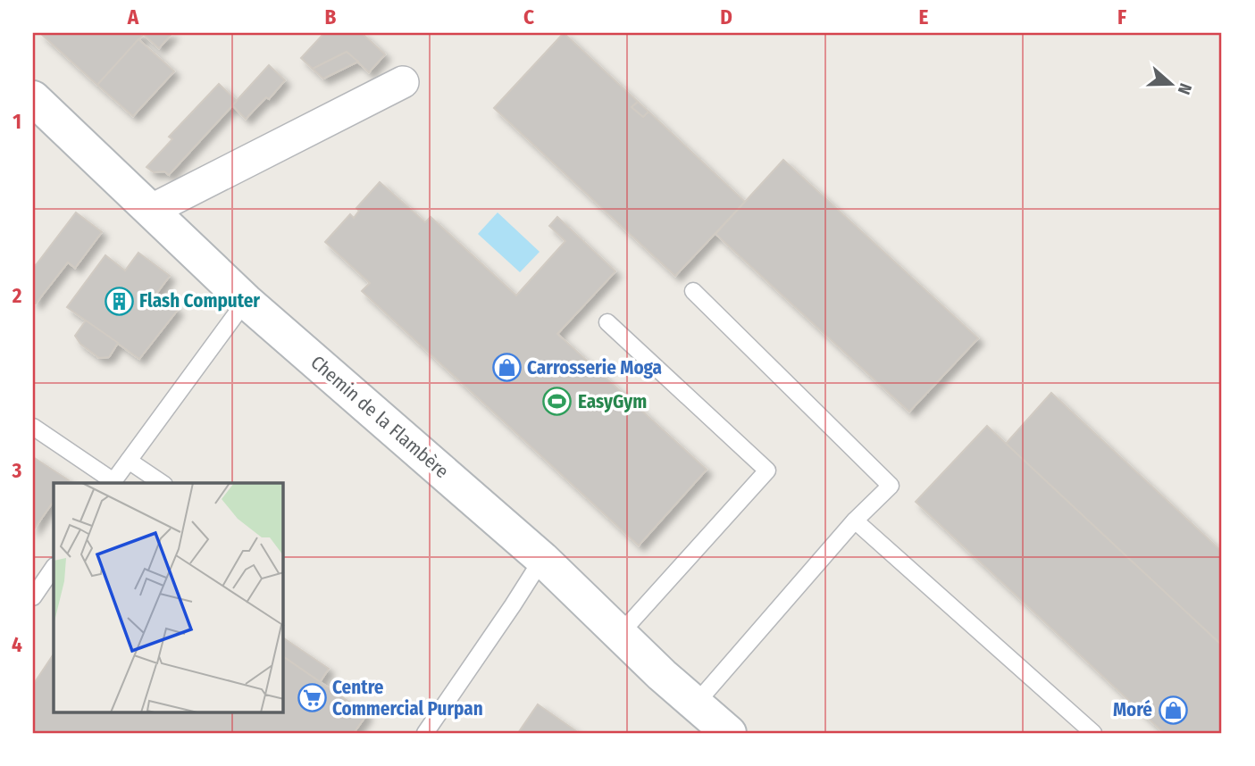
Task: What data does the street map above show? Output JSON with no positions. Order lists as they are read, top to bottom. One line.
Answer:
{"streets":{"street":["Chemin de la Flambère"]},"places":{"building":["Flash Computer"],"shop":["Carrosserie Moga","Moré"],"sports":["EasyGym"],"supermarket":["Centre Commercial Purpan"]},"north":"right","grid":{"columns":["A","B","C","D","E","F"],"rows":["1","2","3","4"]}}
